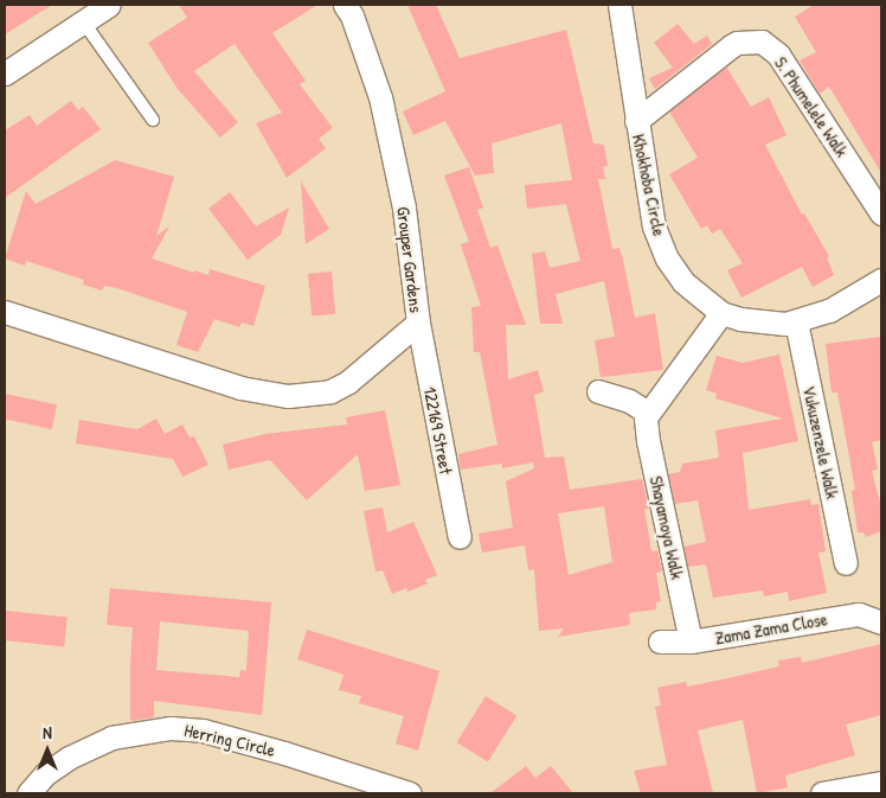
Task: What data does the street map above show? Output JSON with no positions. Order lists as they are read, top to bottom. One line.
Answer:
{"streets":{"street":["S. Phumelele Walk","Khokhoba Circle","Grouper Gardens","122169 Street","Vukuzenzele Walk","Shayamoya Walk","Zama Zama Close","Herring Circle"]},"crossings":[["S. Phumelele Walk","Khokhoba Circle"],["Khokhoba Circle","Vukuzenzele Walk"],["Grouper Gardens","122169 Street"],["Shayamoya Walk","Zama Zama Close"]],"north":"top"}
